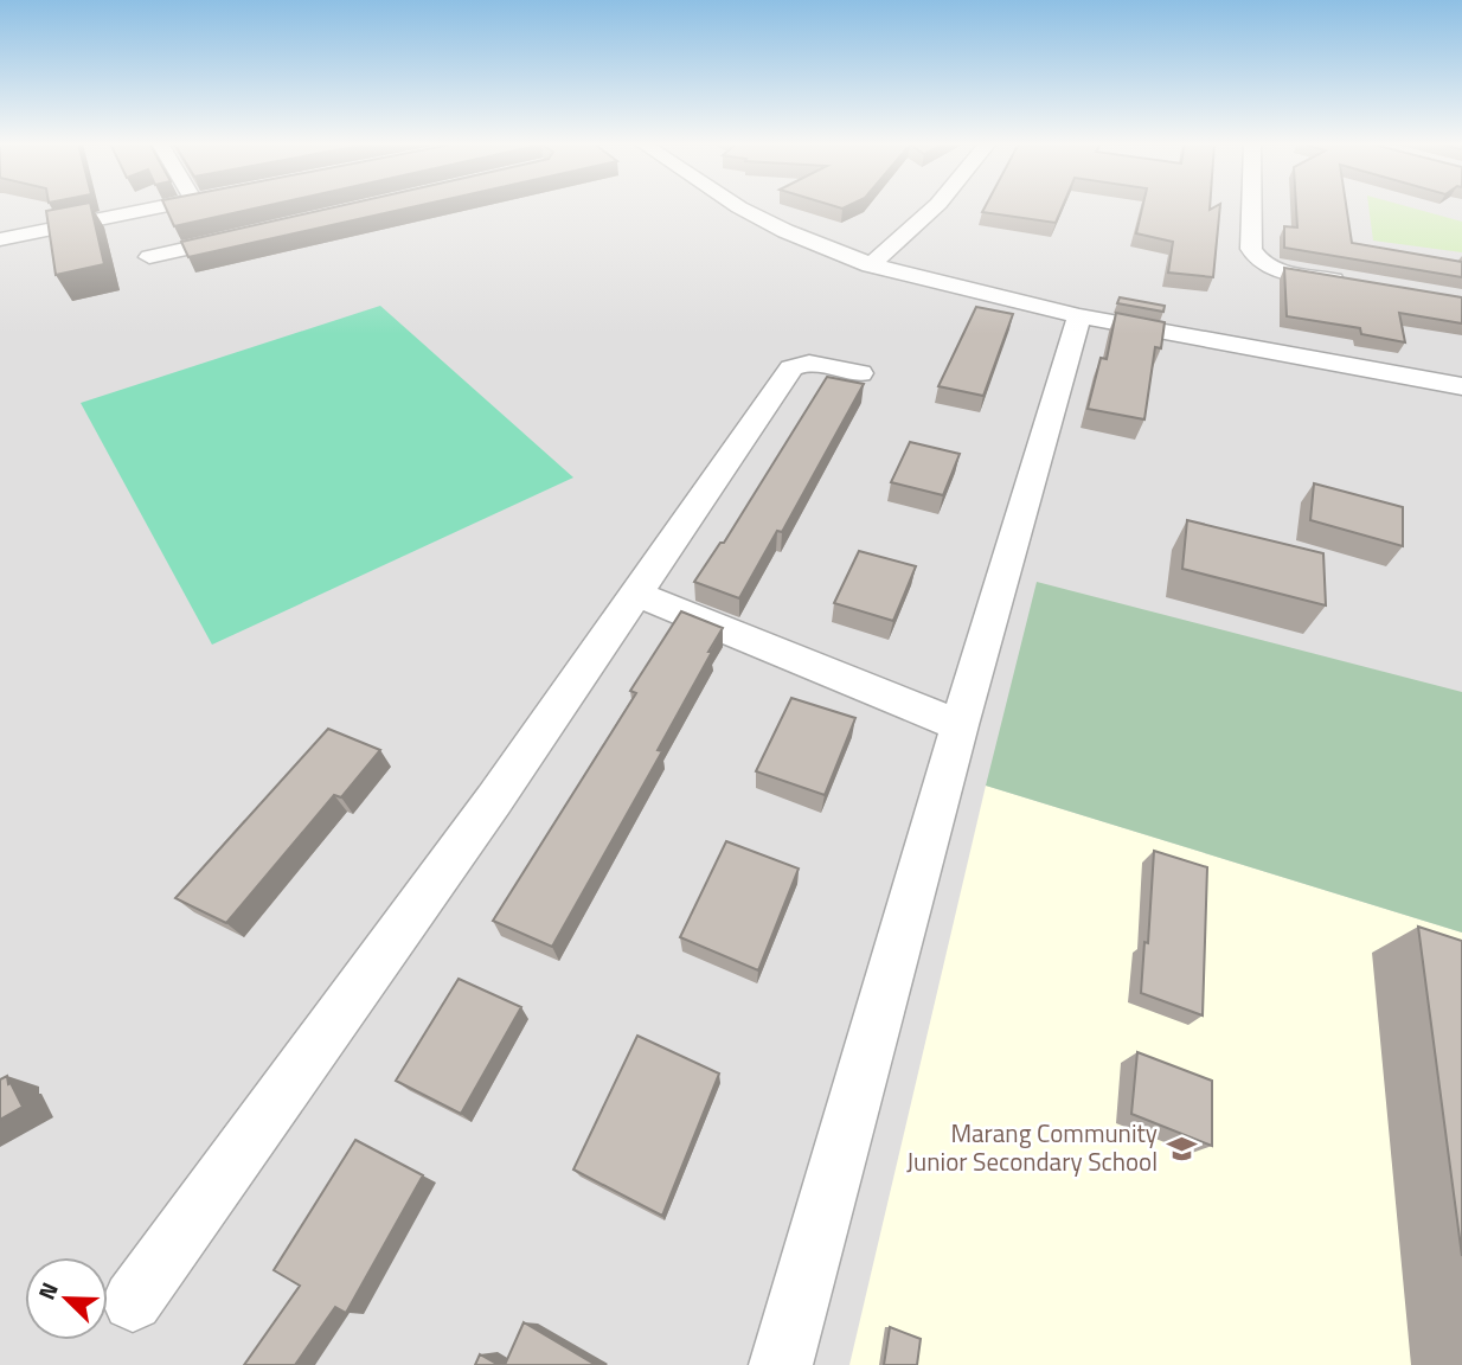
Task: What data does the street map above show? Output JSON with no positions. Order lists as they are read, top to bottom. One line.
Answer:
{"places":{"school or university":["Marang Community Junior Secondary School"]},"north":"top left"}
